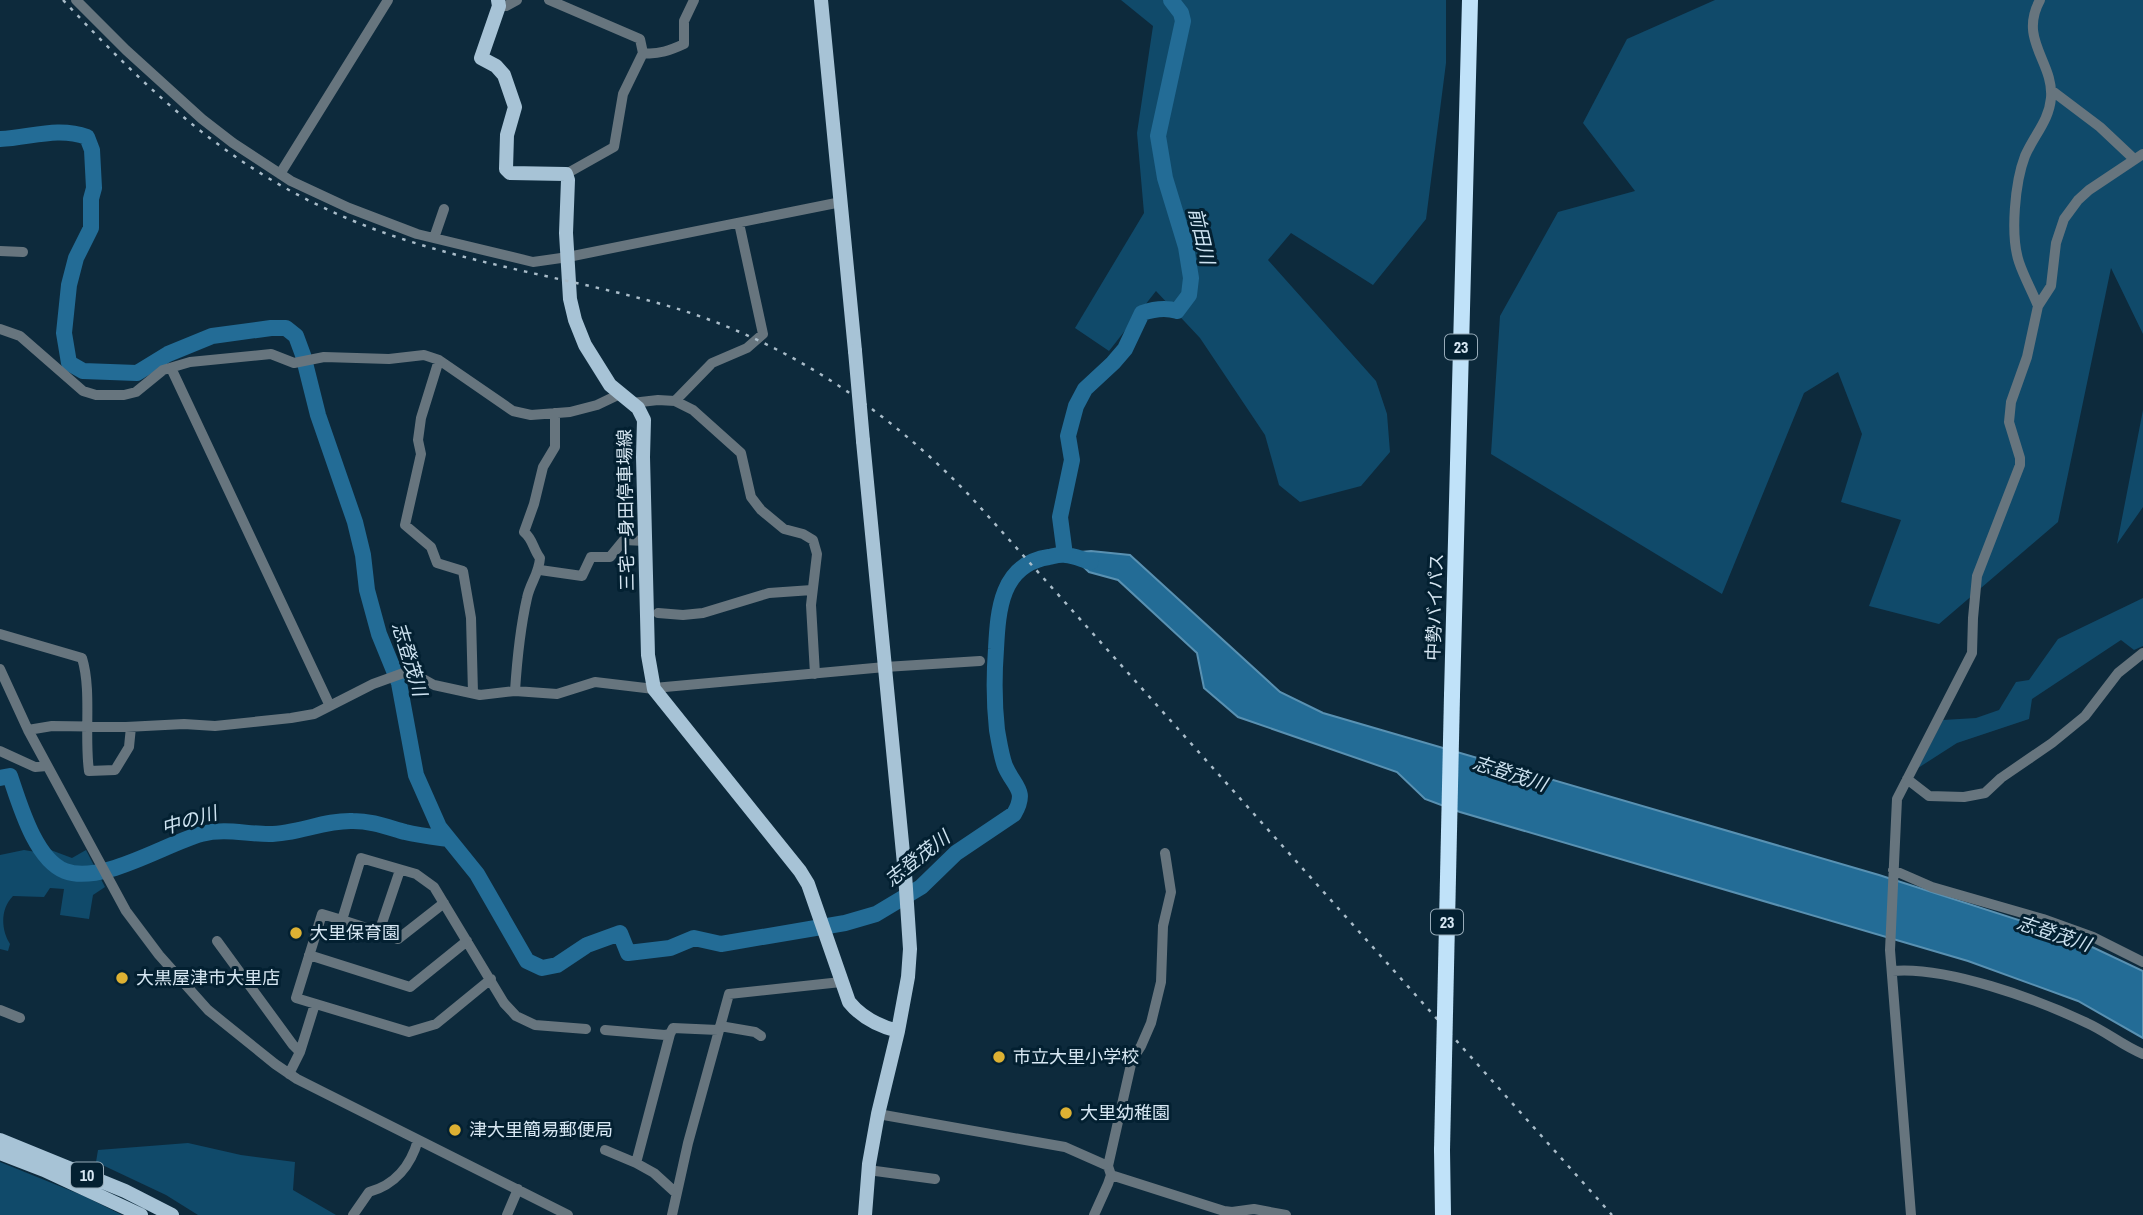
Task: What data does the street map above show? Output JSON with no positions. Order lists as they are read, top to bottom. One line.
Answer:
{"streets":{"highway":["23","中勢バイパス"],"main road":["三宅一身田停車場線","10"]},"water":["前田川","志登茂川","中の川"],"places":["大里保育園","大黒屋津市大里店","市立大里小学校","大里幼稚園","津大里簡易郵便局"]}
